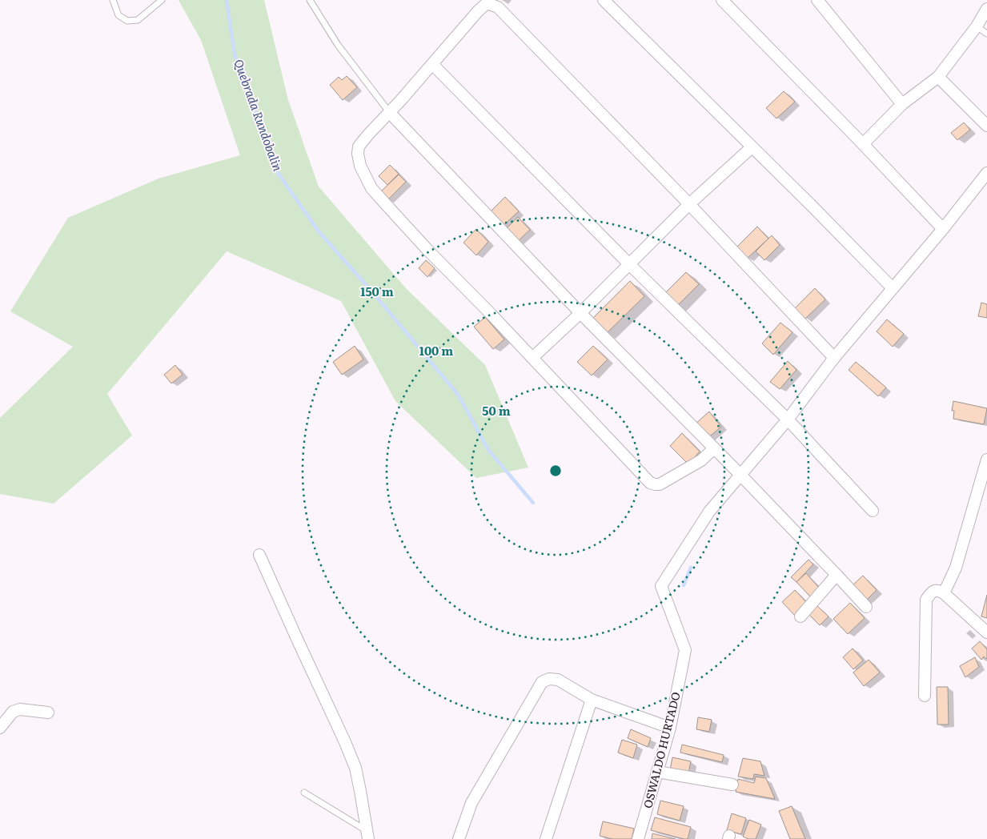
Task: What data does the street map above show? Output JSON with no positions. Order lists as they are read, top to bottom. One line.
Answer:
{"streets":{"street":["OSWALDO HURTADO"]},"water":["Quebrada Rundobalin"],"rings":["150 m","100 m","50 m"]}
